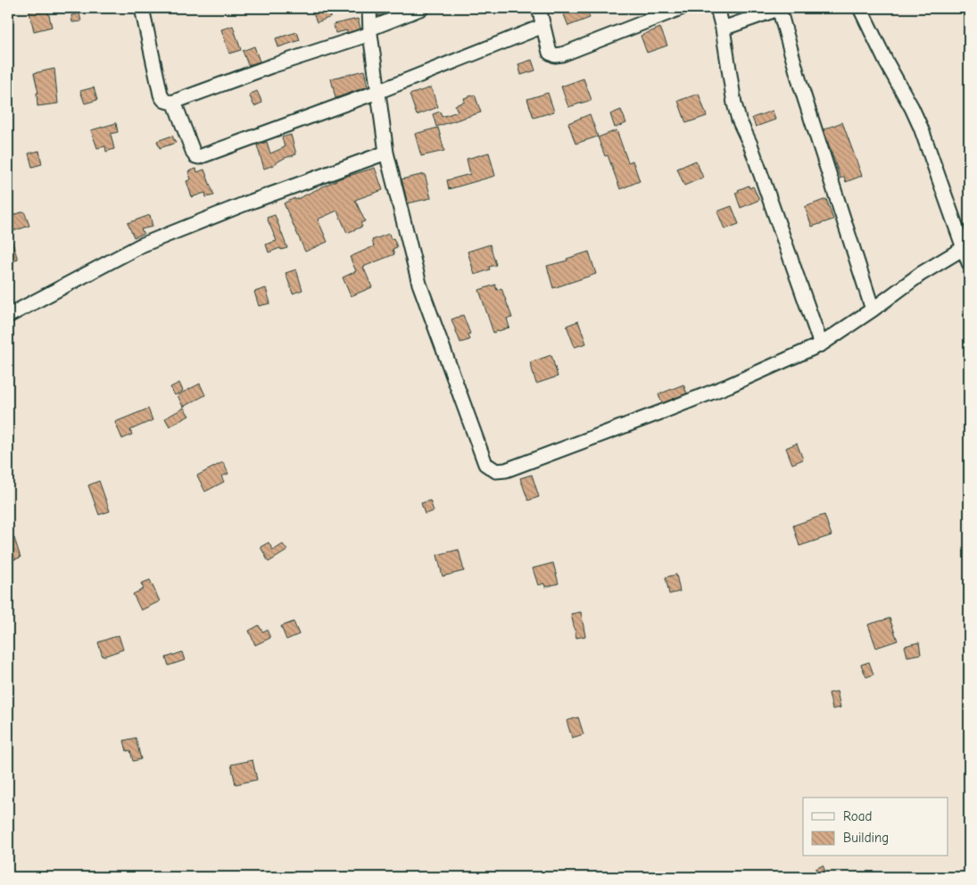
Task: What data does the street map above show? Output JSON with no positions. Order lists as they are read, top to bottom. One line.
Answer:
{"legend":["Road","Building"]}
